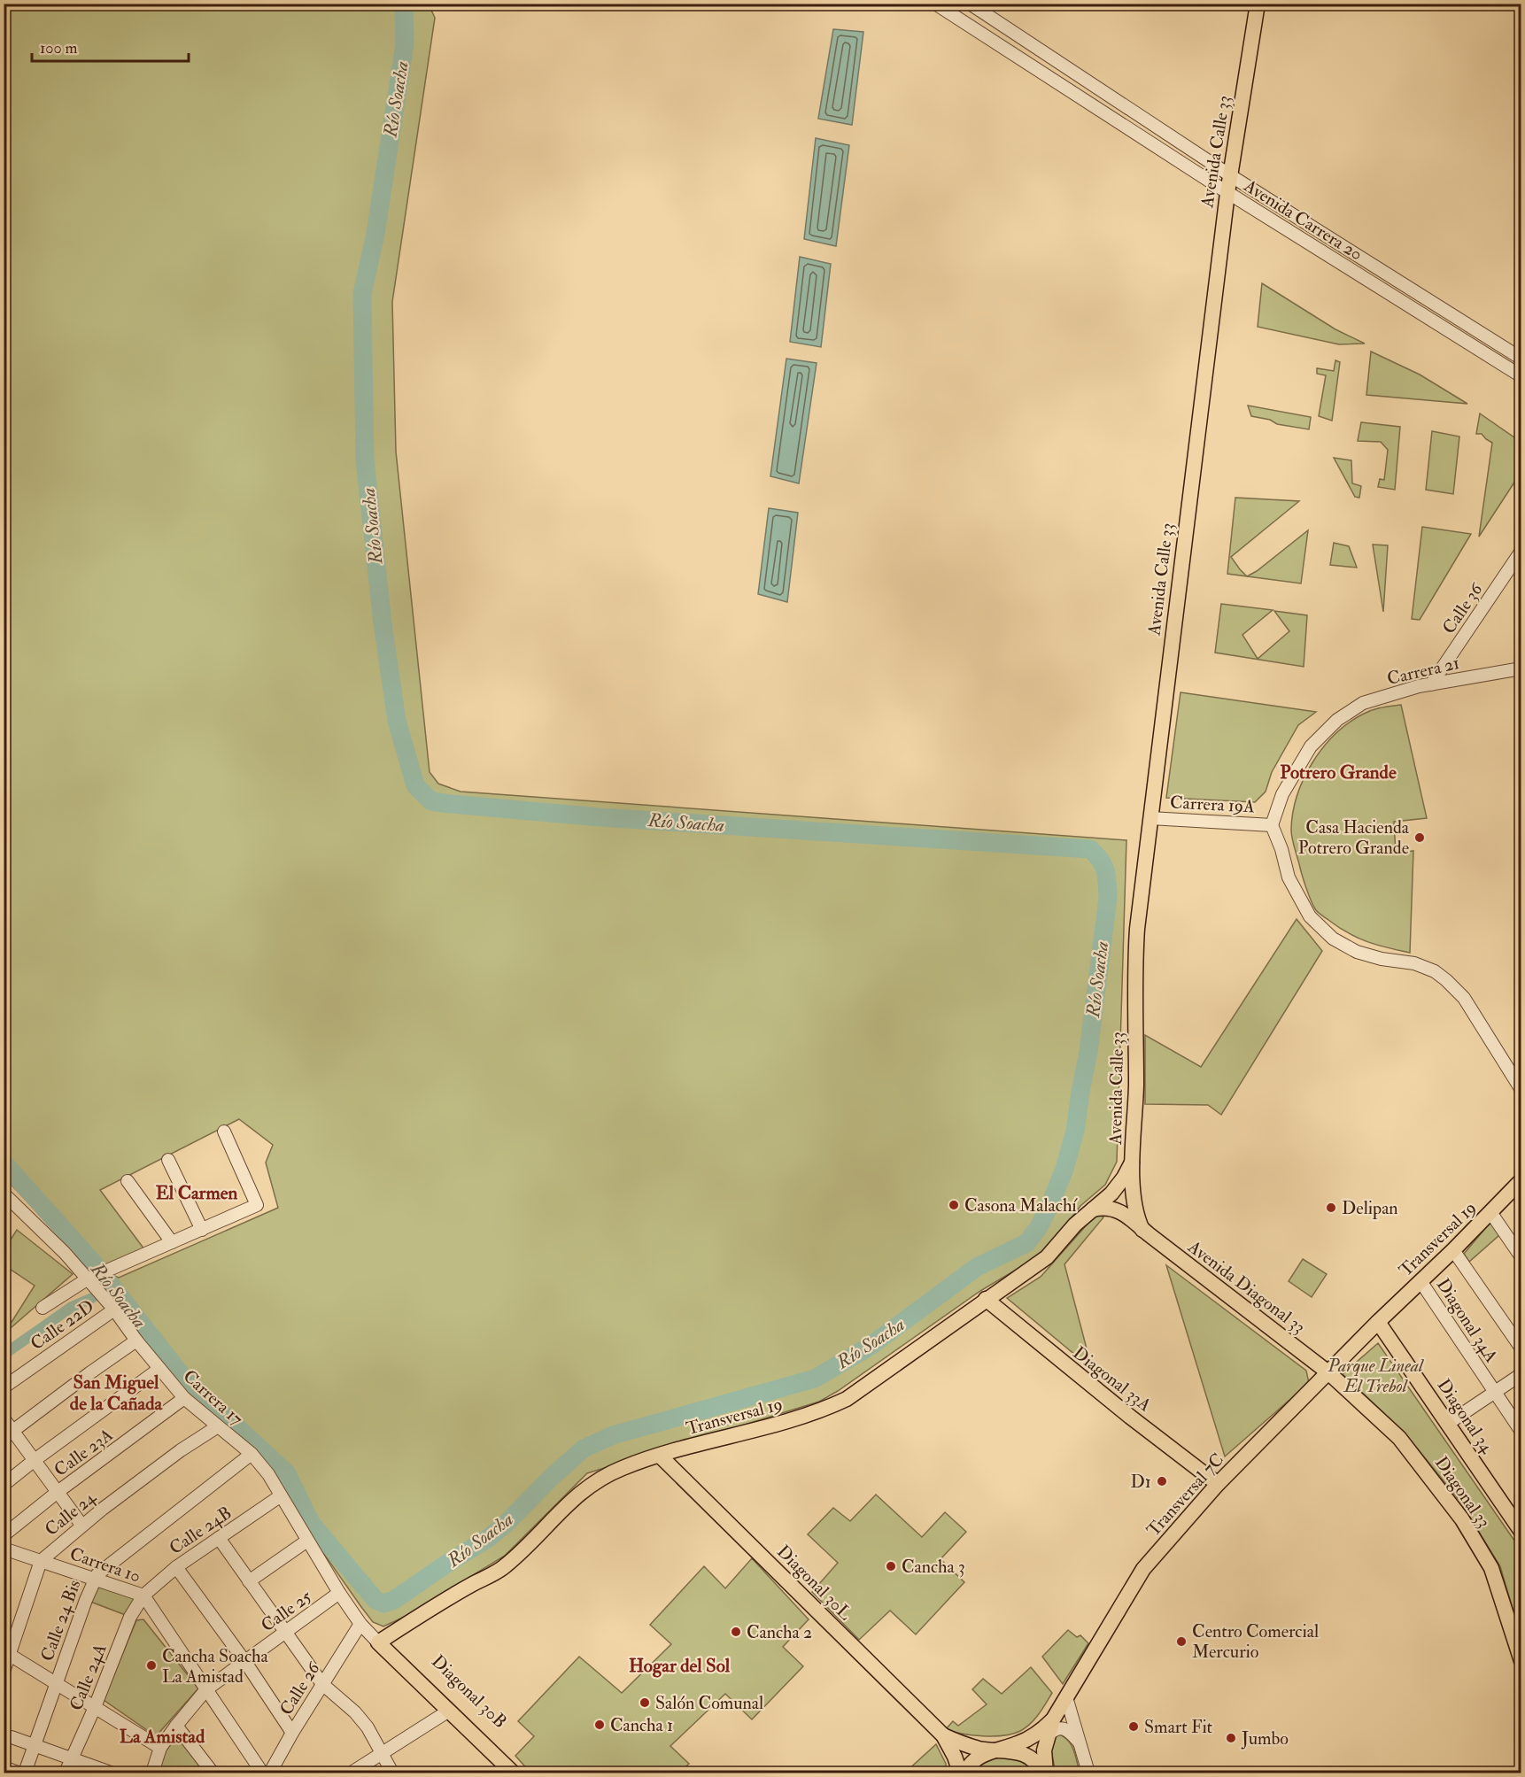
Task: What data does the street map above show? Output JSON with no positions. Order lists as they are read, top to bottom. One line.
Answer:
{"streets":{"main road":["Avenida Calle 33","Transversal 19","Avenida Diagonal 33","Diagonal 33A","Diagonal 34","Diagonal 33","Transversal 7C","Diagonal 30L","Diagonal 30B"],"street":["Avenida Carrera 20","Calle 36","Carrera 21","Carrera 19A","Diagonal 34A","Calle 22D","Carrera 17","Calle 23A","Calle 24","Calle 24B","Carrera 10","Calle 25","Calle 24 Bis","Calle 24A","Calle 26"]},"crossings":[["Avenida Calle 33","Avenida Carrera 20"],["Avenida Calle 33","Carrera 19A"],["Avenida Calle 33","Transversal 19"],["Avenida Calle 33","Avenida Diagonal 33"],["Calle 36","Carrera 21"],["Carrera 21","Carrera 19A"],["Transversal 19","Avenida Diagonal 33"],["Transversal 19","Diagonal 34A"],["Transversal 19","Diagonal 33A"],["Transversal 19","Carrera 17"],["Transversal 19","Diagonal 34"],["Transversal 19","Transversal 7C"],["Transversal 19","Diagonal 30L"],["Transversal 19","Diagonal 30B"],["Avenida Diagonal 33","Diagonal 33"],["Avenida Diagonal 33","Transversal 7C"],["Calle 22D","Carrera 17"],["Diagonal 33A","Transversal 7C"],["Carrera 17","Calle 23A"],["Carrera 17","Calle 24"],["Carrera 17","Calle 24B"],["Carrera 17","Calle 25"],["Carrera 17","Calle 24 Bis"],["Carrera 17","Calle 26"],["Carrera 17","Diagonal 30B"],["Diagonal 34","Transversal 7C"],["Diagonal 33","Transversal 7C"],["Calle 24","Carrera 10"],["Calle 24B","Carrera 10"],["Calle 24B","Calle 24A"],["Carrera 10","Calle 25"],["Carrera 10","Calle 24 Bis"],["Carrera 10","Calle 24A"]],"districts":["Potrero Grande","El Carmen","San Miguel de la Cañada","Hogar del Sol","La Amistad"],"water":["Río Soacha"],"parks":["Parque Lineal El Trebol"],"places":["Casa Hacienda Potrero Grande","Casona Malachí","Delipan","D1","Cancha 3","Cancha 2","Centro Comercial Mercurio","Cancha Soacha La Amistad","Salón Comunal","Cancha 1","Smart Fit","Jumbo"],"scale_bar":"100 m"}
